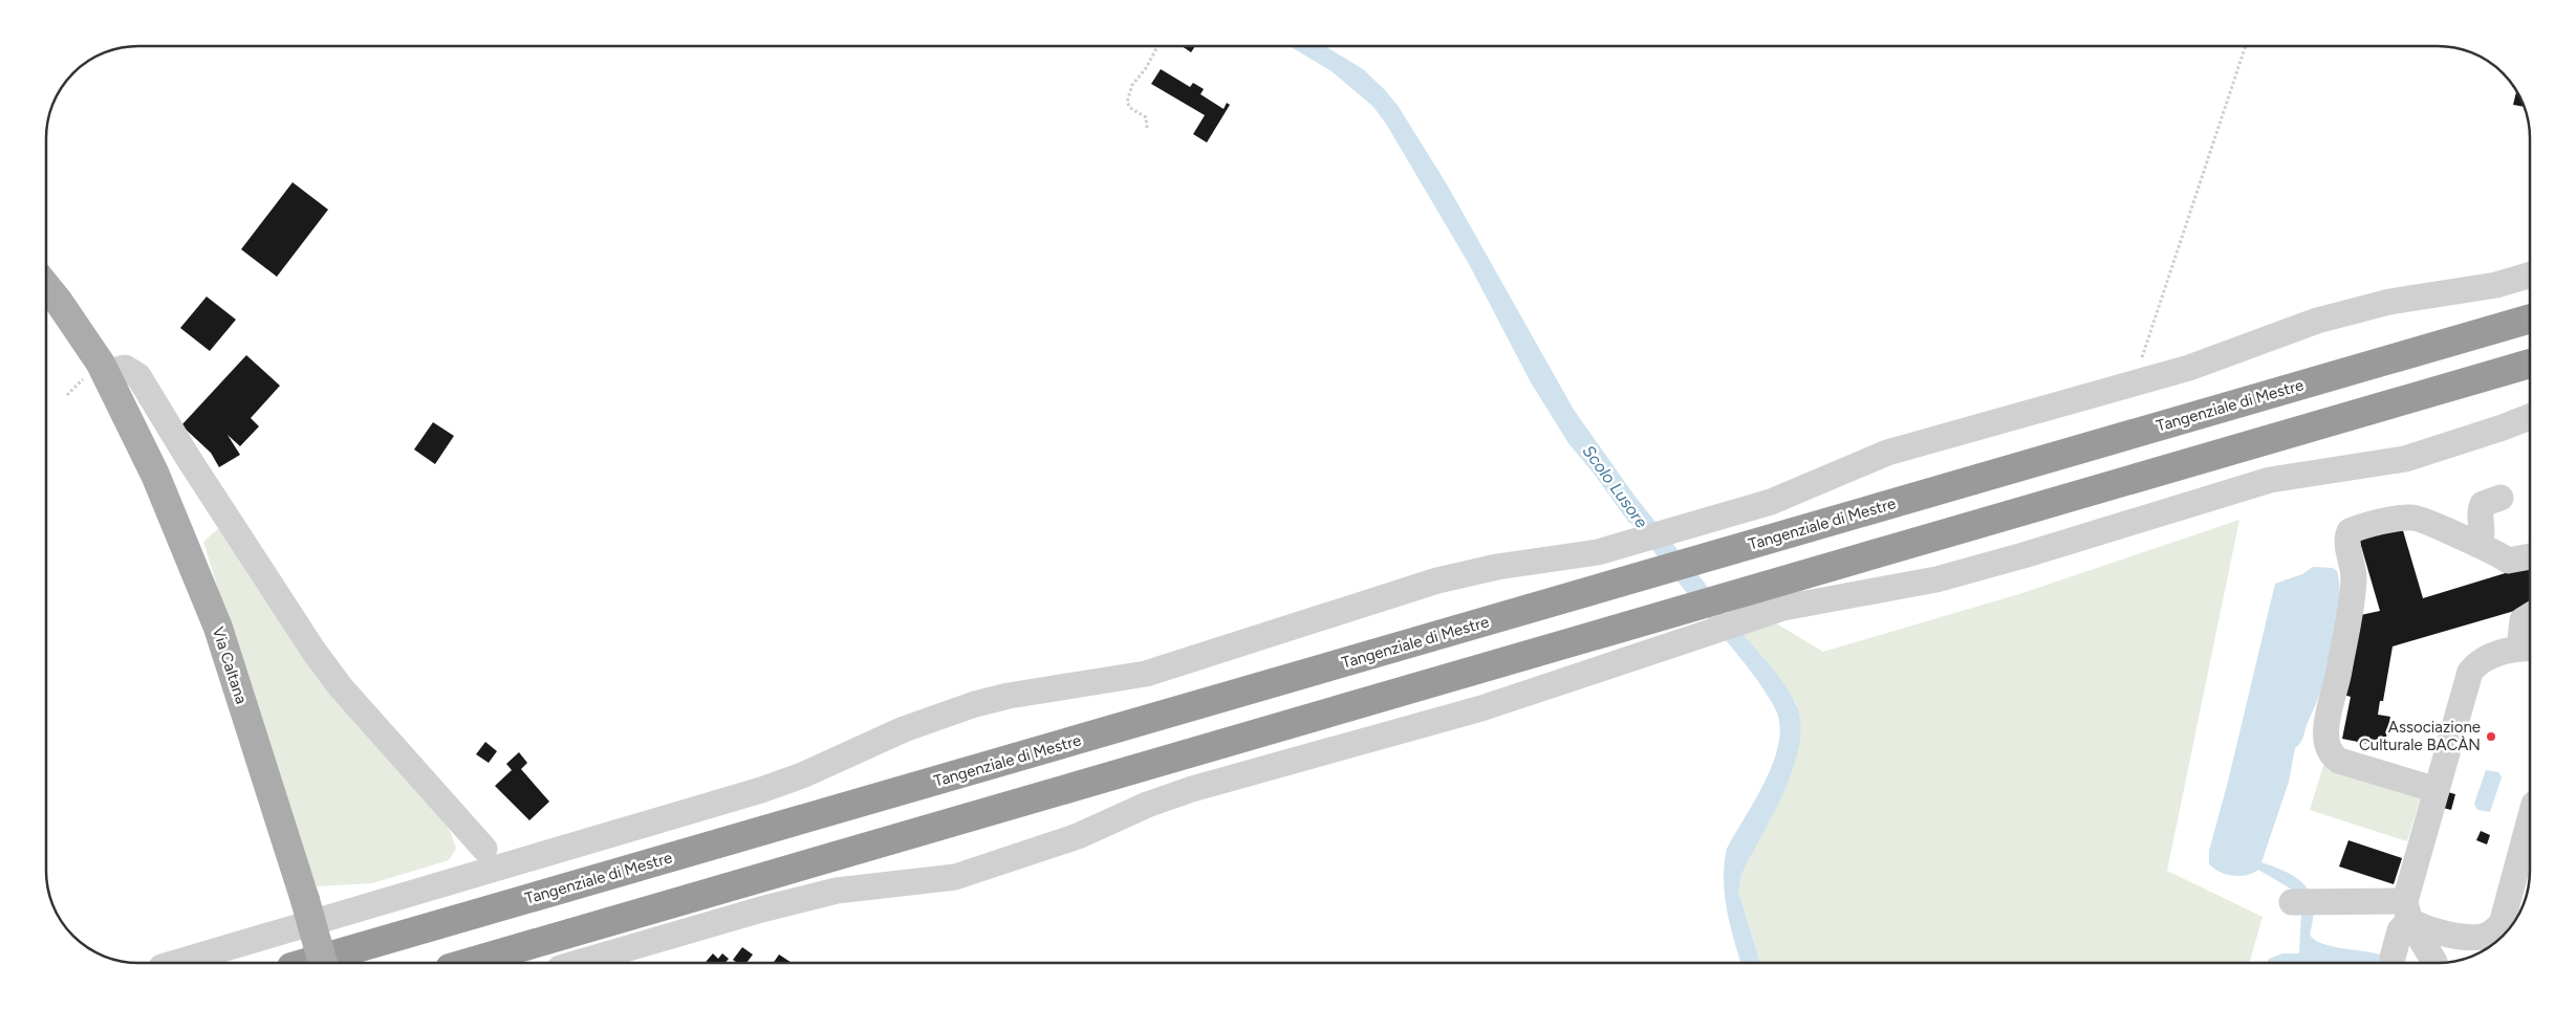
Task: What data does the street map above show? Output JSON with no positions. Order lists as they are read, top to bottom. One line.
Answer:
{"streets":{"highway":["Tangenziale di Mestre"],"main road":["Via Caltana"]},"water":["Scolo Lusore"],"places":["Associazione Culturale BACÀN"]}
